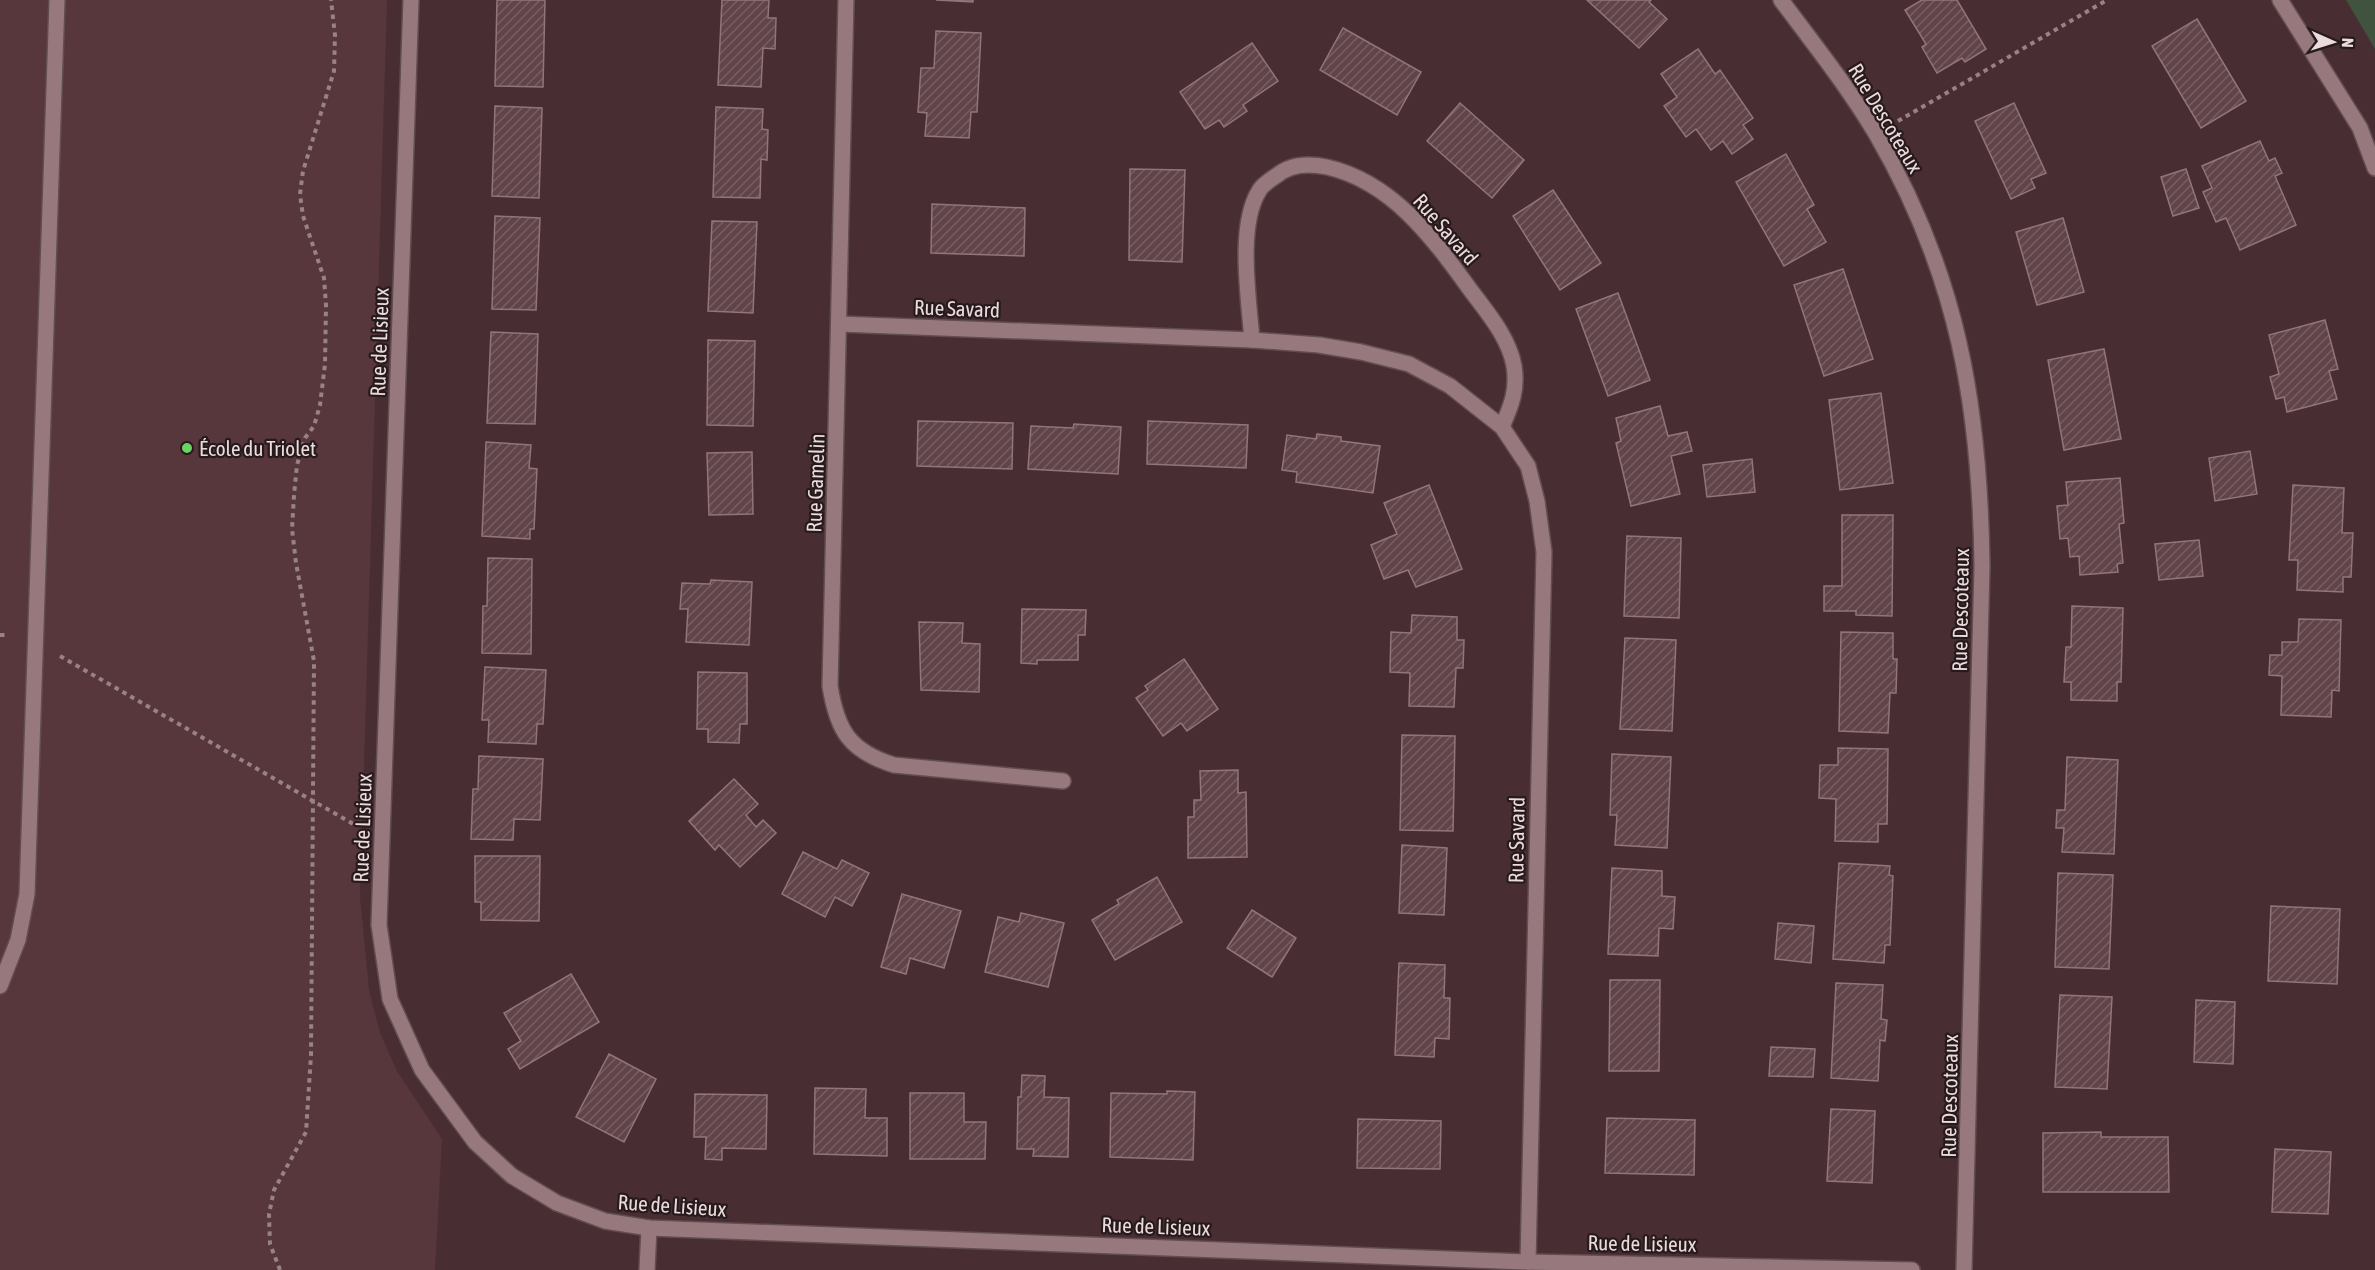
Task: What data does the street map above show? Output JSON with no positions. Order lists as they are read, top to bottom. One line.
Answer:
{"streets":{"street":["Rue Descoteaux","Rue Savard","Rue de Lisieux","Rue Gamelin"]},"crossings":[["Rue Savard","Rue de Lisieux"],["Rue Savard","Rue Gamelin"]],"places":["École du Triolet"],"north":"right"}
